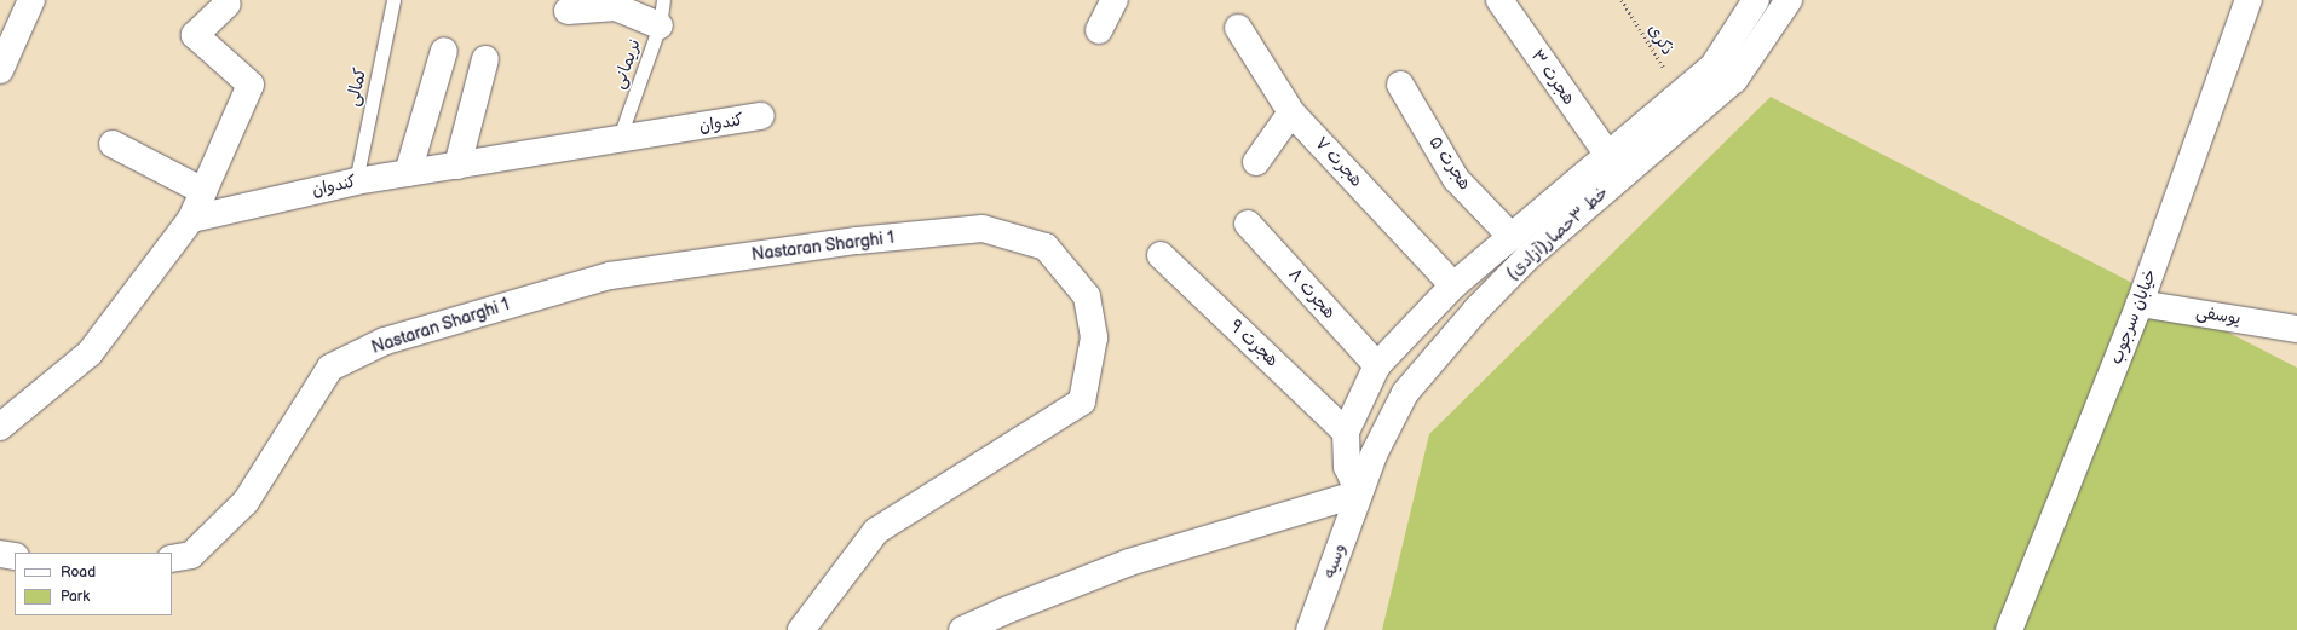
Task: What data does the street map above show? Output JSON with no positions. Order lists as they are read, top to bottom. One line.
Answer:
{"streets":{"main road":["هجرت ۳","کندوان","هجرت ۷","هجرت ۵","خط ۳حصار(آزادی)","Nastaran Sharghi 1","هجرت ۸","یوسفی","خیابان سرجوب","هجرت ۹","وسیه"],"lane":["نریمانی","کمالی"],"path":["ذکری"]},"crossings":[["نریمانی","کندوان"],["کمالی","کندوان"],["خط ۳حصار(آزادی)","وسیه"],["یوسفی","خیابان سرجوب"]],"legend":["Road","Park"]}
